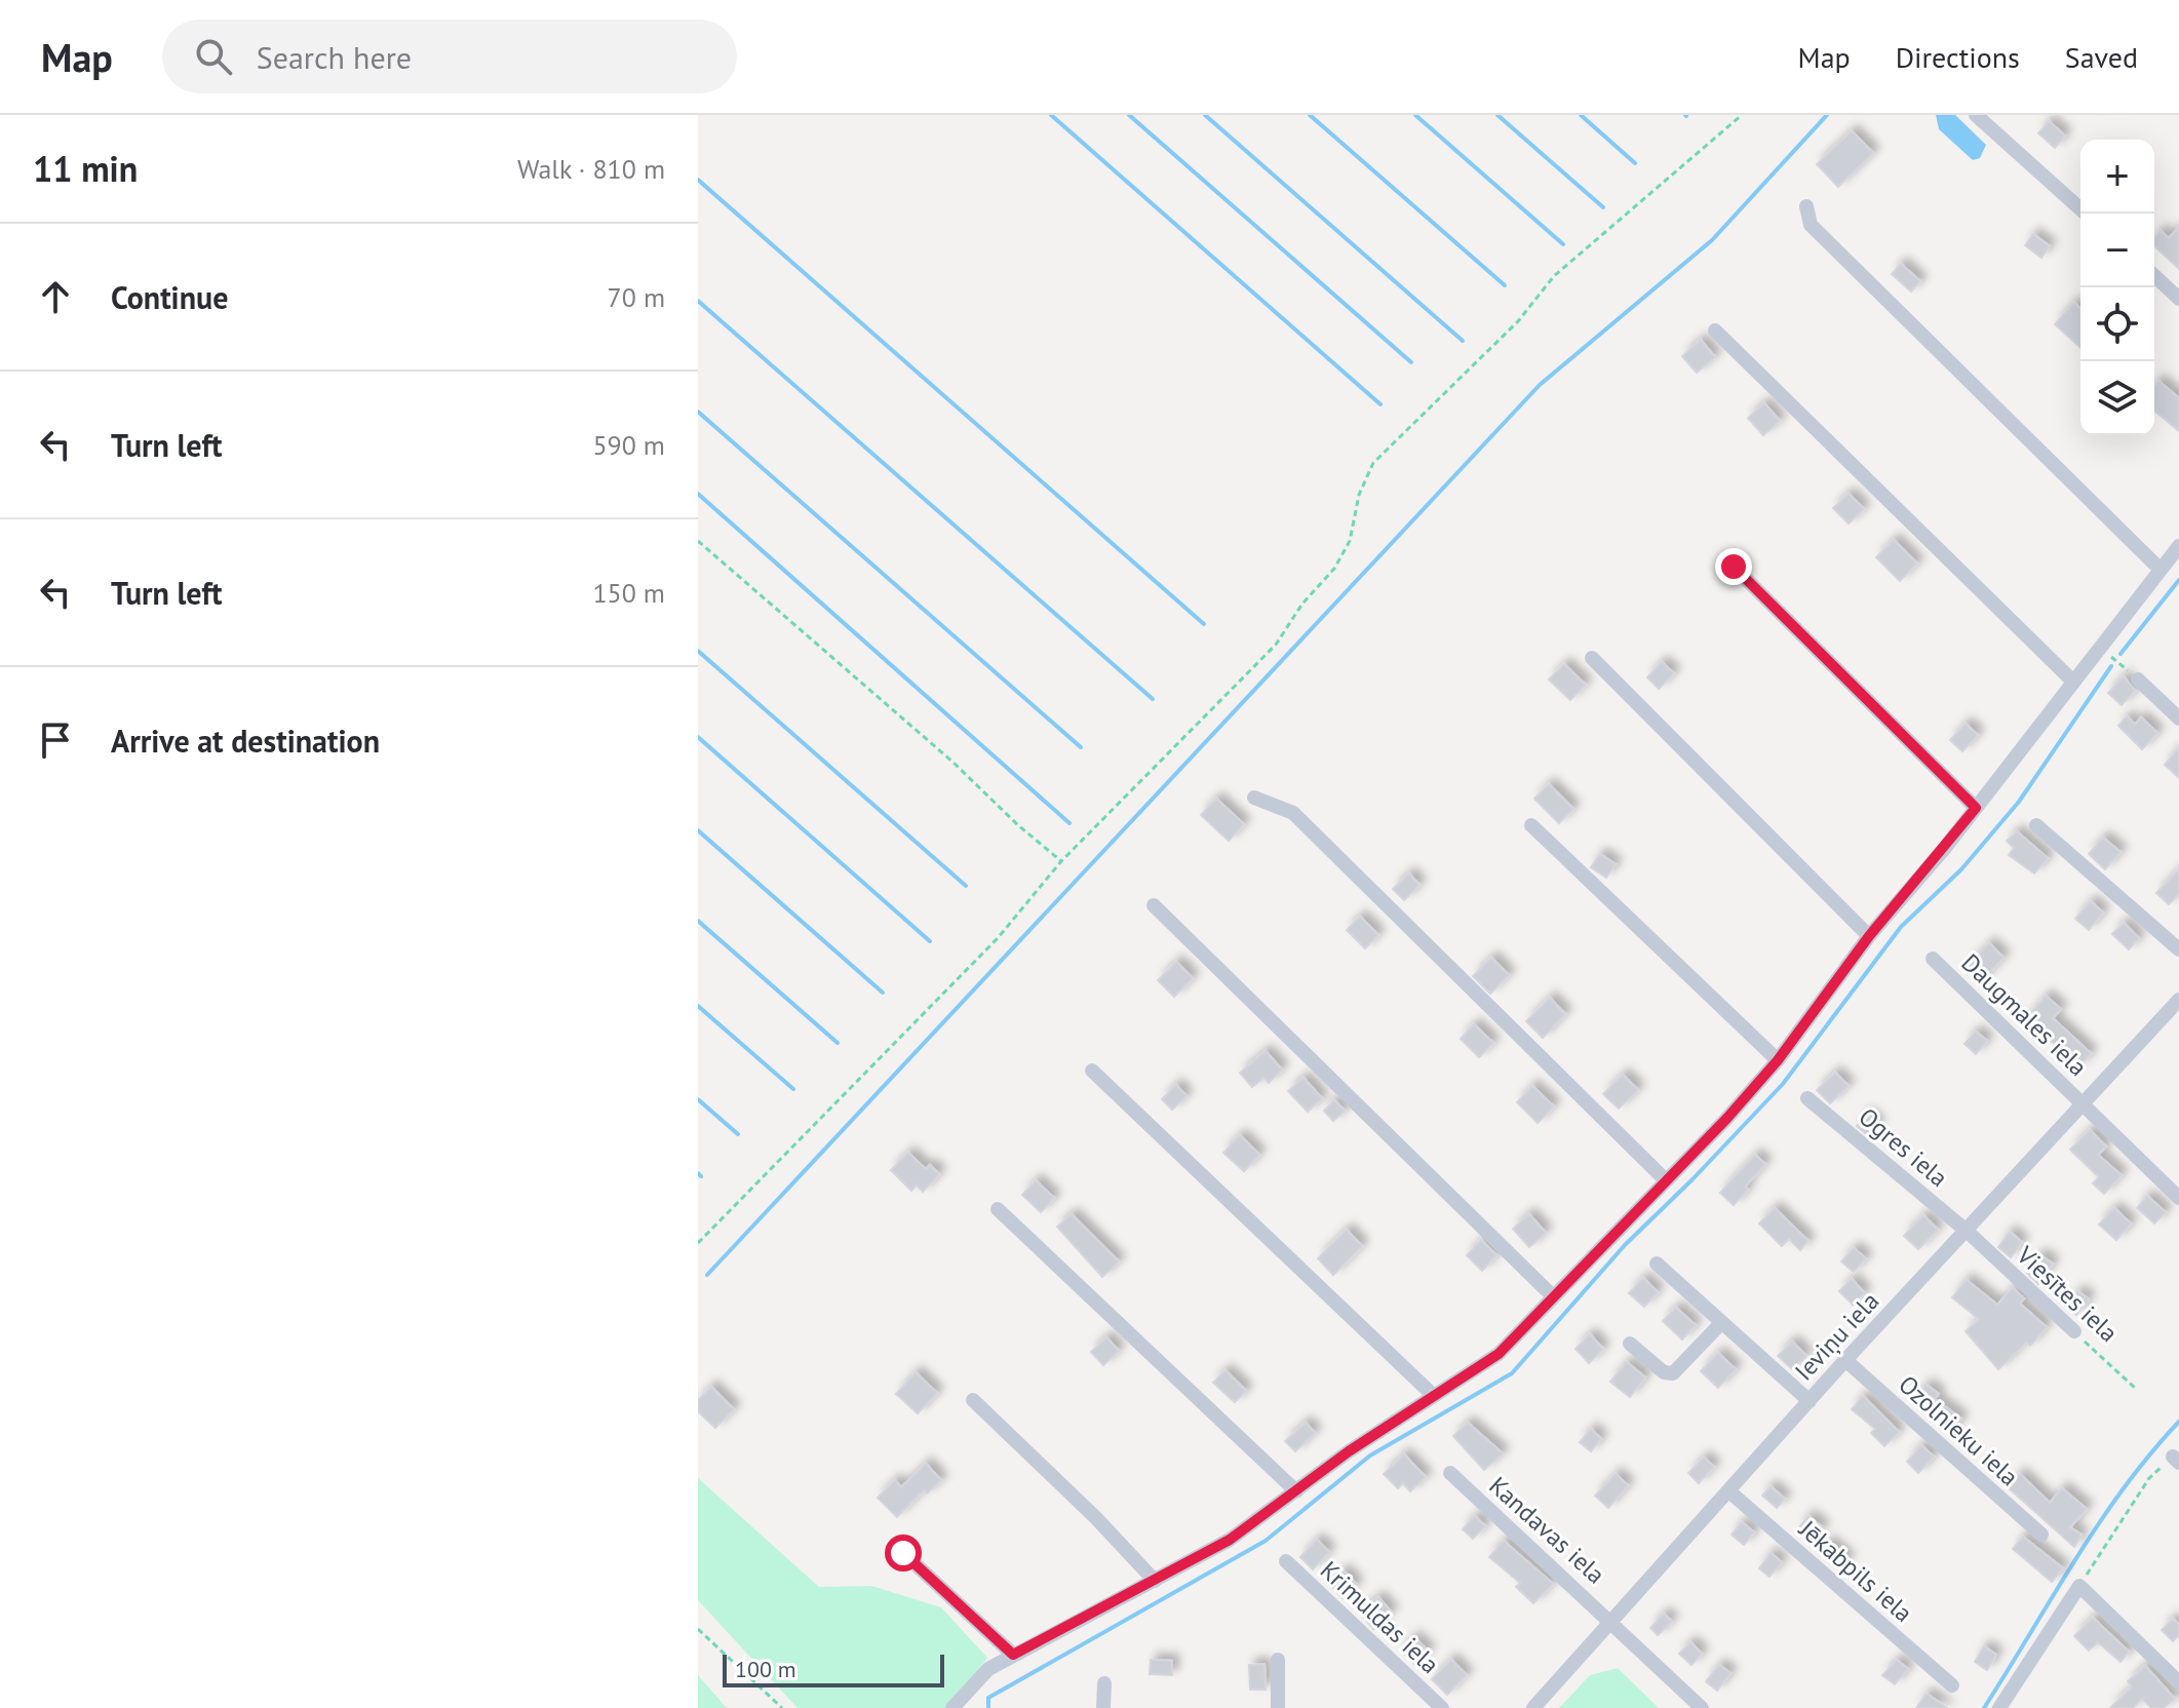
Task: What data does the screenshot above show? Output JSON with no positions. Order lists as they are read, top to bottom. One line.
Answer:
{"streets":{"street":["Daugmales iela","Ogres iela","Viesītes iela","Ieviņu iela","Ozolnieku iela","Kandavas iela","Jēkabpils iela","Krimuldas iela"]},"crossings":[["Daugmales iela","Ieviņu iela"],["Ogres iela","Viesītes iela"],["Ogres iela","Ieviņu iela"],["Viesītes iela","Ieviņu iela"],["Ieviņu iela","Ozolnieku iela"],["Ieviņu iela","Kandavas iela"],["Ieviņu iela","Jēkabpils iela"]],"scale_bar":"100 m","page":{"header":"Map","search":"Search here","nav":["Map","Directions","Saved"],"heading":["11 min","Walk · 810 m"],"map_buttons":["+","−"],"list":[["Continue","70 m"],["Turn left","590 m"],["Turn left","150 m"],"Arrive at destination"],"scale":"100 m"}}
